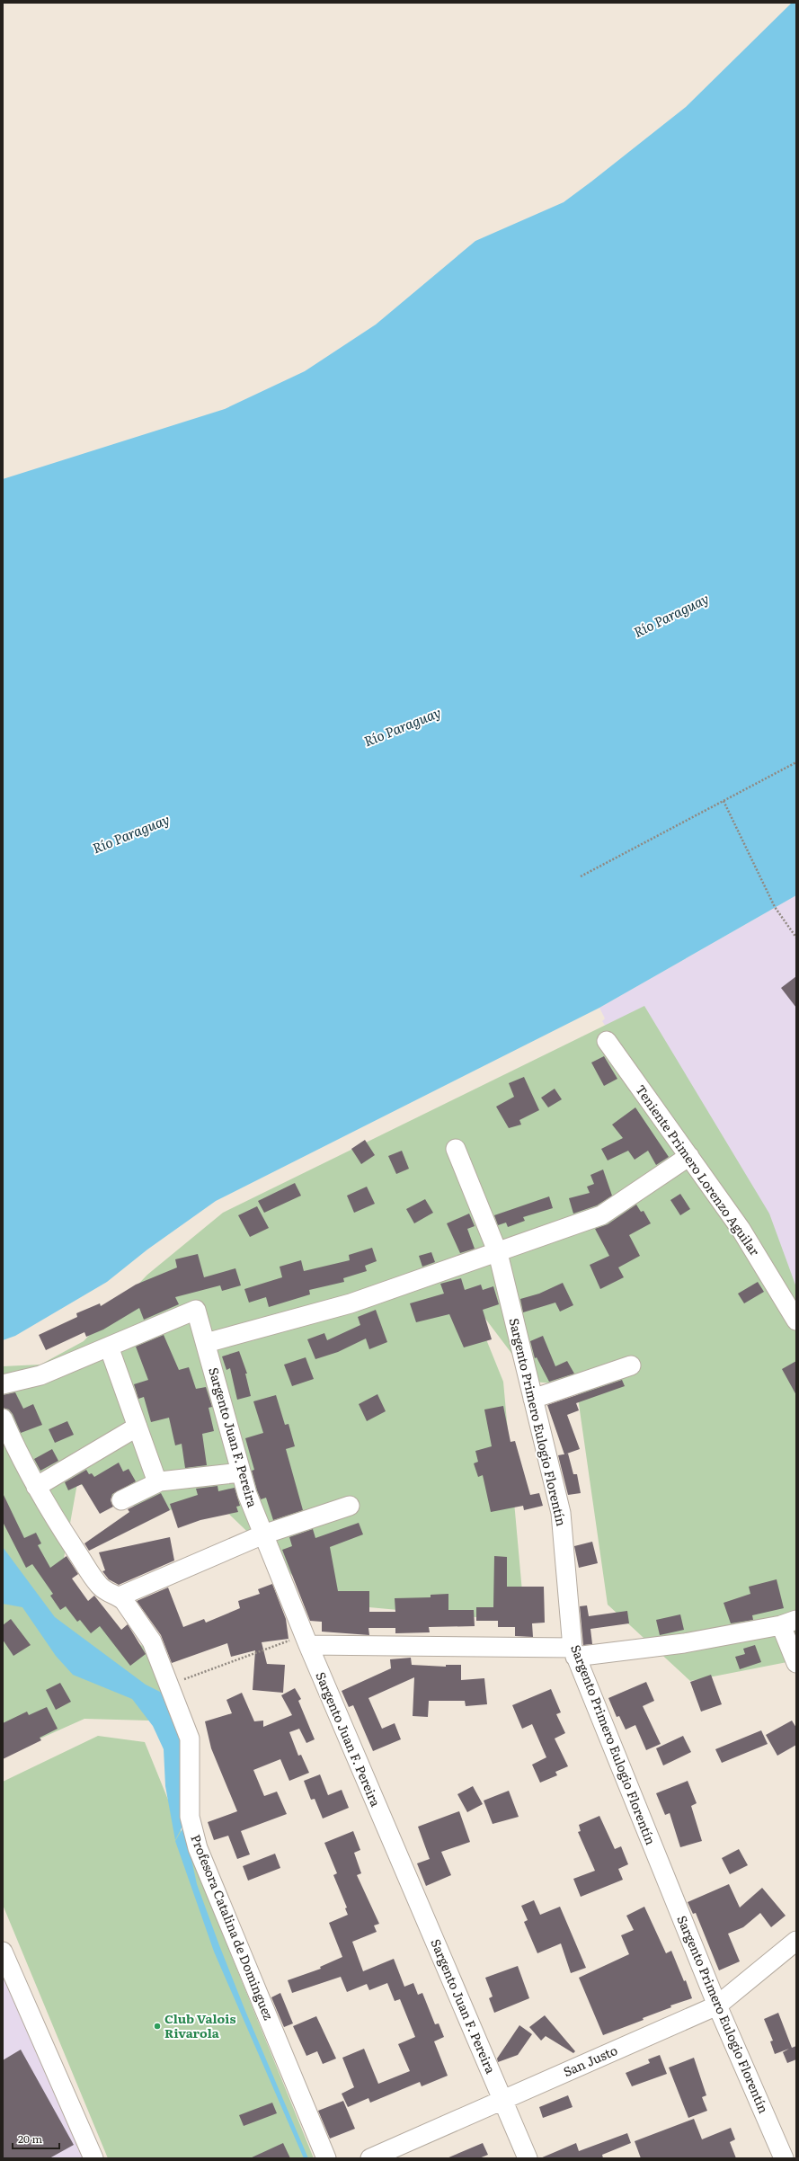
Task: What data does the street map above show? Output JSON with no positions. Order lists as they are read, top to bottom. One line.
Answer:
{"streets":{"street":["Teniente Primero Lorenzo Aguilar","Sargento Primero Eulogio Florentín","Sargento Juan F. Pereira","Profesora Catalina de Dominguez","San Justo"]},"crossings":[["Sargento Primero Eulogio Florentín","San Justo"],["Sargento Juan F. Pereira","San Justo"]],"water":["Río Paraguay"],"places":["Club Valois Rivarola"],"scale_bar":"20 m"}
